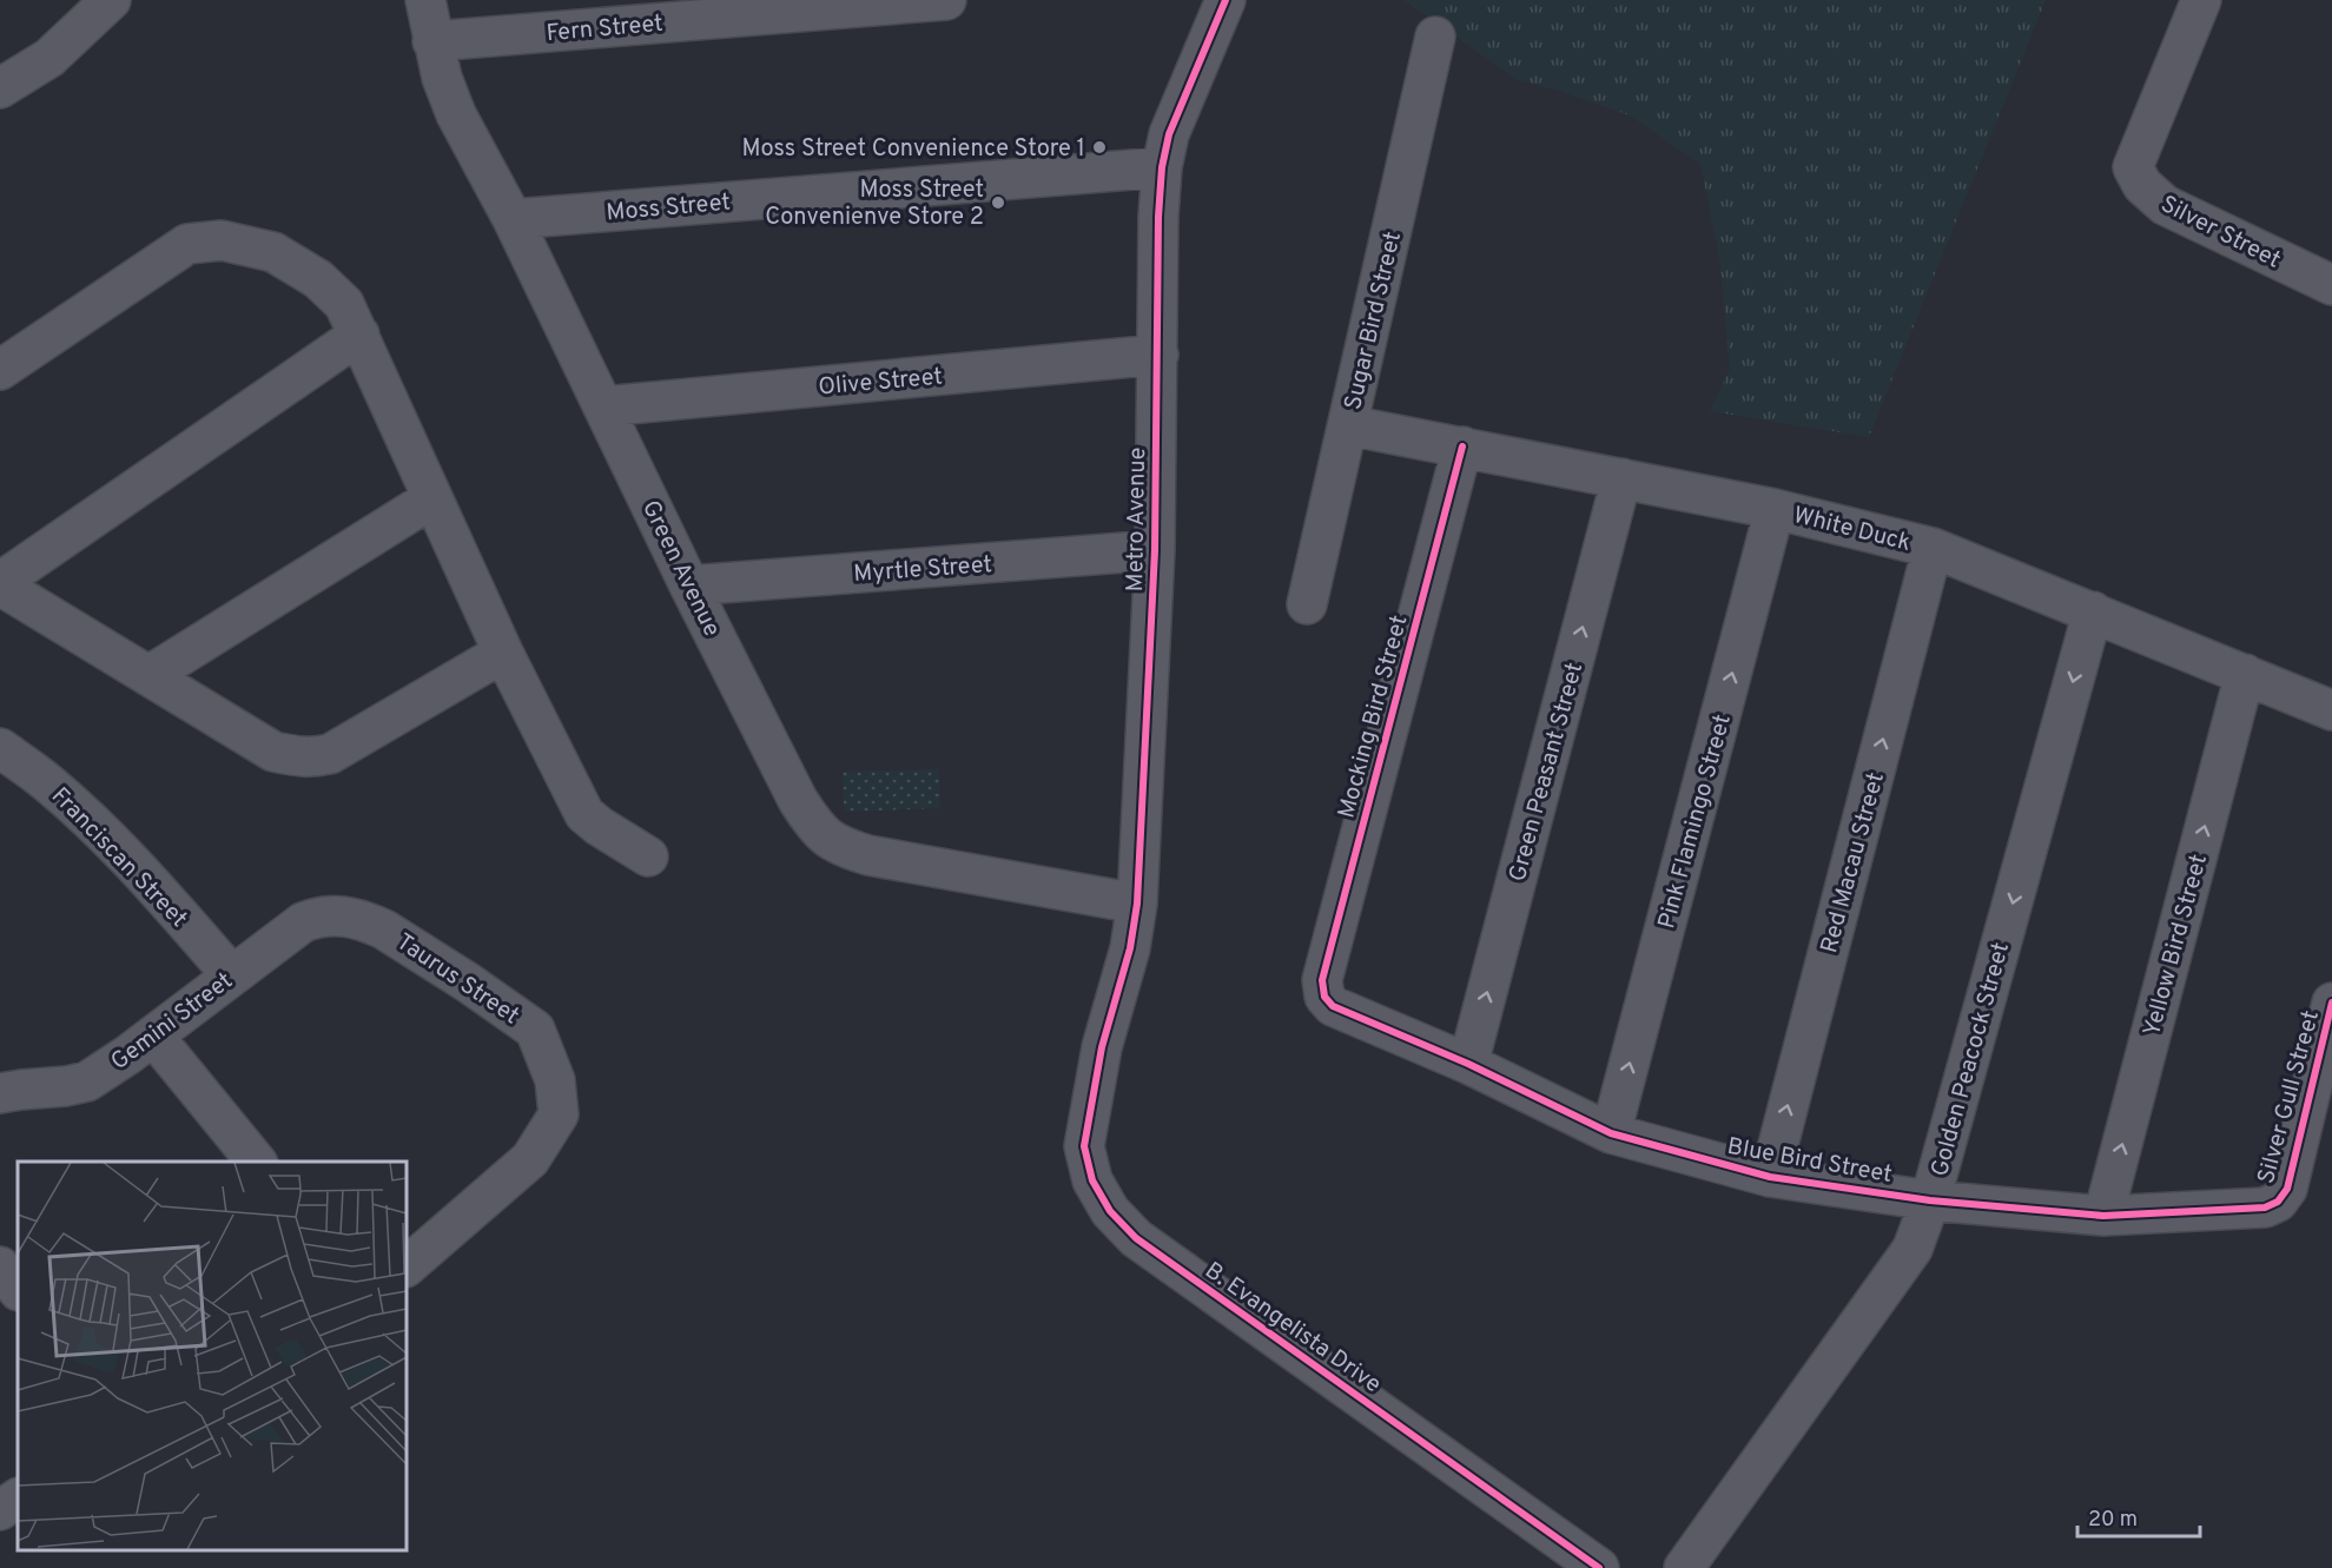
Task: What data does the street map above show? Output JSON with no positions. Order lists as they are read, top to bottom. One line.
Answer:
{"streets":{"street":["Fern Street","Moss Street","Silver Street","Sugar Bird Street","Olive Street","Metro Avenue","White Duck","Green Avenue","Myrtle Street","Mocking Bird Street","Green Peasant Street","Pink Flamingo Street","Franciscan Street","Red Macau Street","Yellow Bird Street","Taurus Street","Gemini Street","Golden Peacock Street","Silver Gull Street","Blue Bird Street","B. Evangelista Drive"]},"crossings":[["Fern Street","Green Avenue"],["Moss Street","Metro Avenue"],["Moss Street","Green Avenue"],["Sugar Bird Street","White Duck"],["Olive Street","Metro Avenue"],["Olive Street","Green Avenue"],["Metro Avenue","Green Avenue"],["Metro Avenue","Myrtle Street"],["Metro Avenue","B. Evangelista Drive"],["White Duck","Mocking Bird Street"],["White Duck","Green Peasant Street"],["White Duck","Pink Flamingo Street"],["White Duck","Red Macau Street"],["White Duck","Yellow Bird Street"],["White Duck","Golden Peacock Street"],["Green Avenue","Myrtle Street"],["Mocking Bird Street","Blue Bird Street"],["Green Peasant Street","Blue Bird Street"],["Pink Flamingo Street","Blue Bird Street"],["Franciscan Street","Gemini Street"],["Red Macau Street","Blue Bird Street"],["Yellow Bird Street","Blue Bird Street"],["Taurus Street","Gemini Street"],["Golden Peacock Street","Blue Bird Street"],["Silver Gull Street","Blue Bird Street"]],"one_way":["Green Peasant Street","Pink Flamingo Street","Red Macau Street","Yellow Bird Street","Golden Peacock Street"],"places":["Moss Street Convenience Store 1","Moss Street Convenienve Store 2"],"scale_bar":"20 m"}
